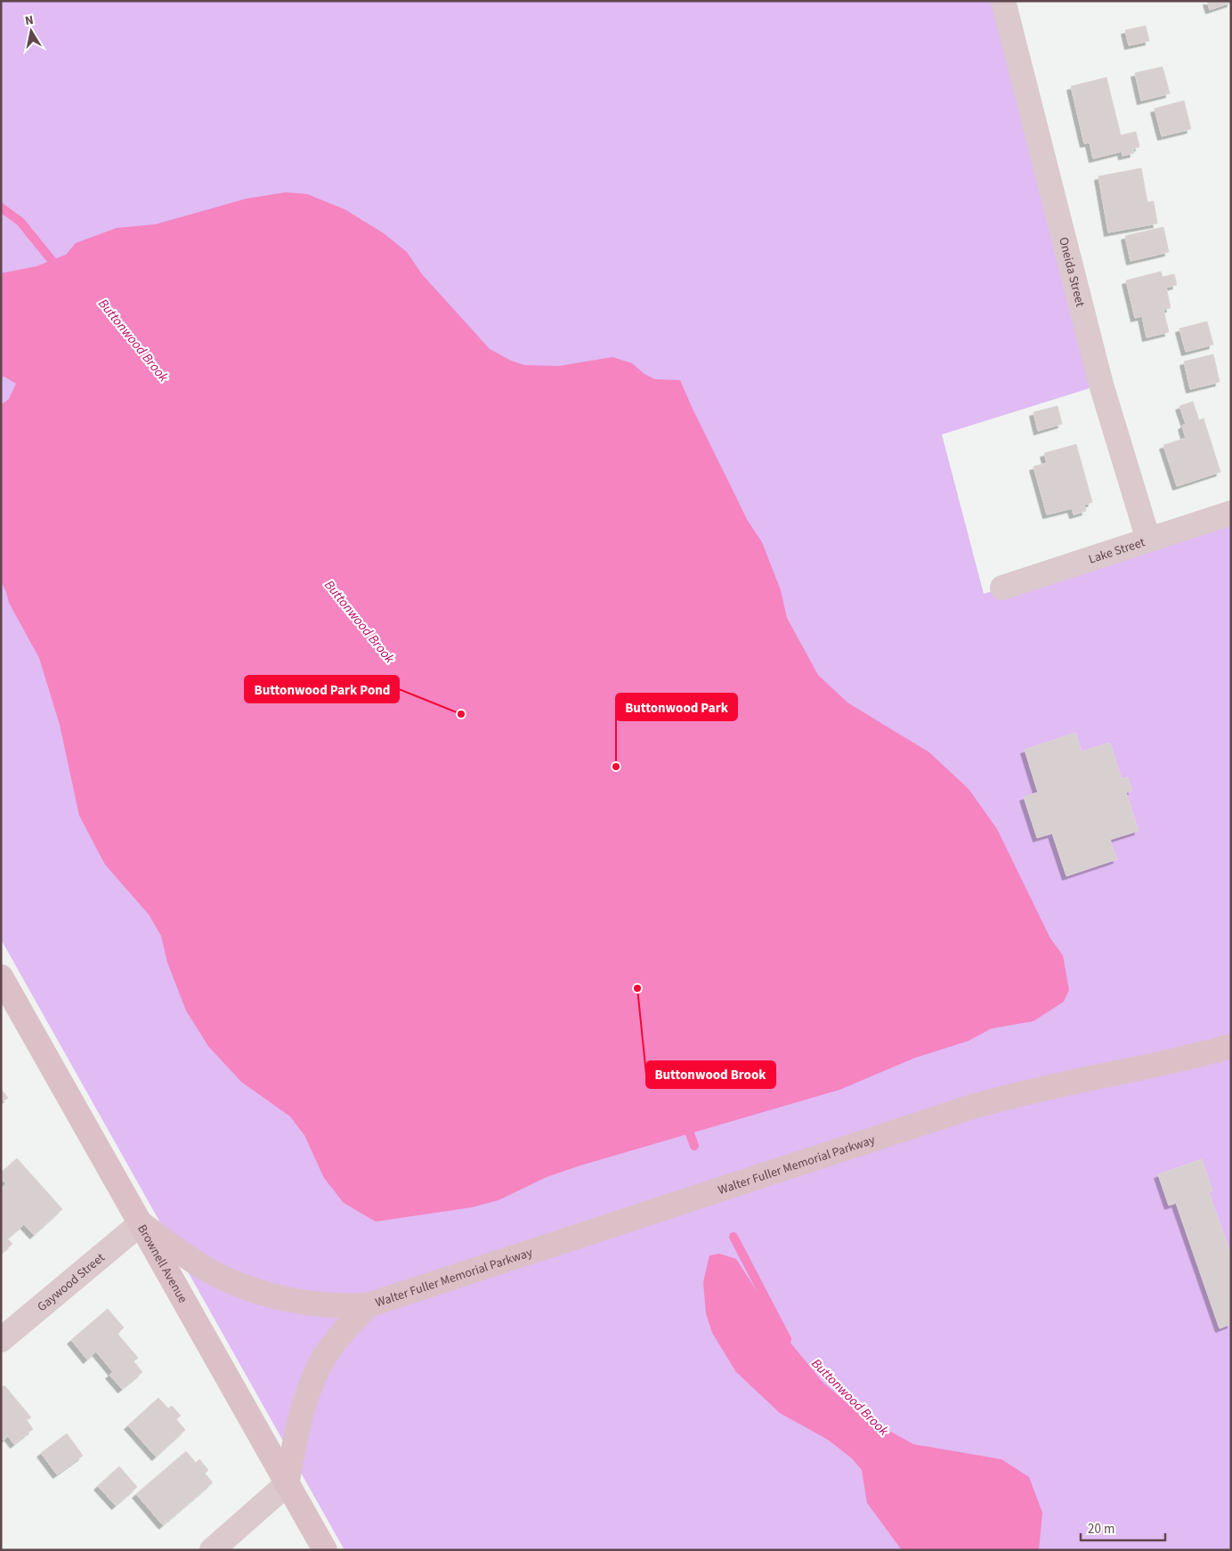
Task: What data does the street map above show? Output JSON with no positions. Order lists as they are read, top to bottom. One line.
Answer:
{"streets":{"street":["Oneida Street","Lake Street","Walter Fuller Memorial Parkway","Brownell Avenue","Gaywood Street"]},"crossings":[["Oneida Street","Lake Street"],["Walter Fuller Memorial Parkway","Brownell Avenue"],["Walter Fuller Memorial Parkway","Gaywood Street"],["Brownell Avenue","Gaywood Street"]],"water":["Buttonwood Brook"],"places":["Buttonwood Park Pond","Buttonwood Park","Buttonwood Brook"],"scale_bar":"20 m","north":"top"}
